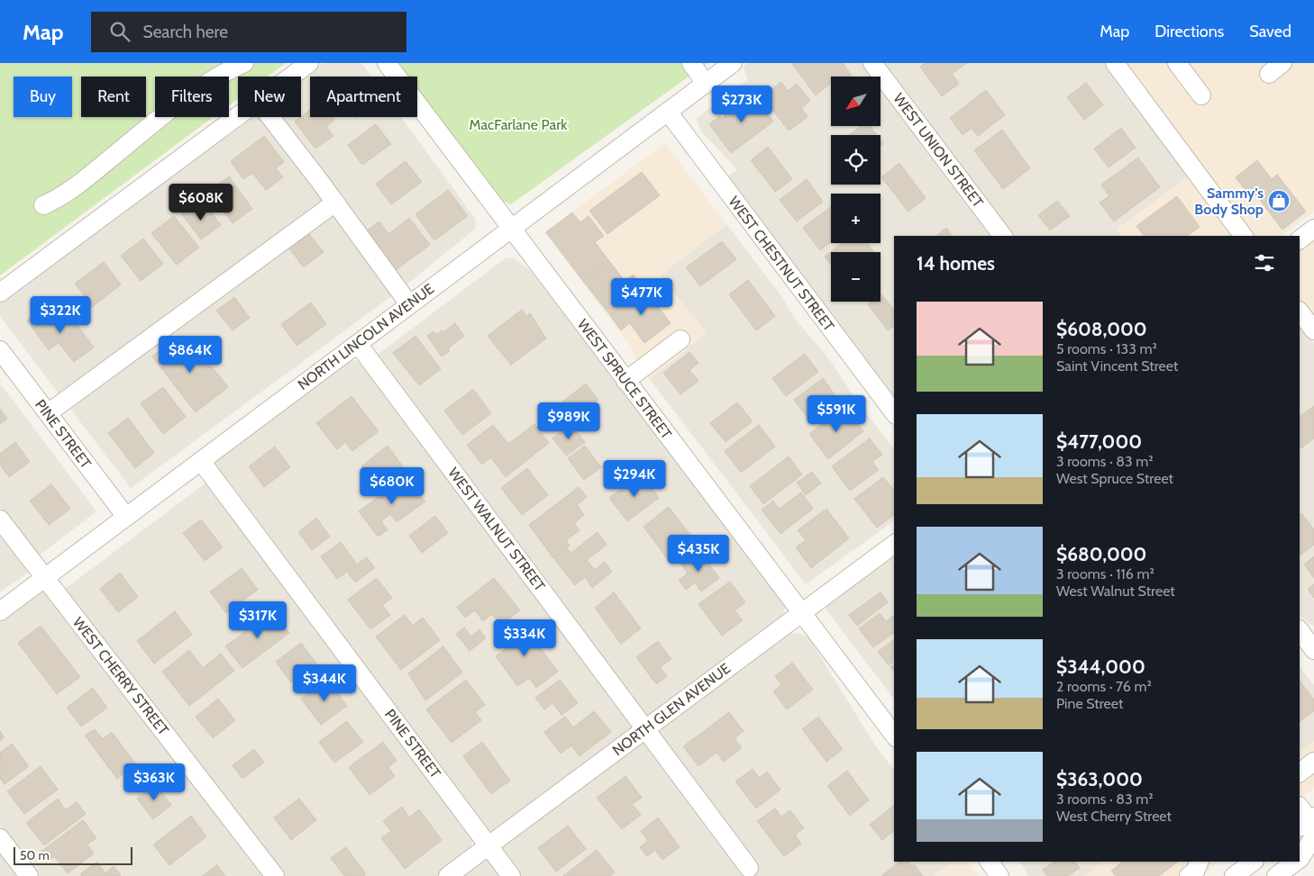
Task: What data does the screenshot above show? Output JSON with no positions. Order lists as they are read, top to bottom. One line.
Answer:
{"streets":{"street":["WEST UNION STREET","WEST CHESTNUT STREET","NORTH LINCOLN AVENUE","WEST SPRUCE STREET","PINE STREET","WEST WALNUT STREET","WEST CHERRY STREET","NORTH GLEN AVENUE"]},"crossings":[["WEST CHESTNUT STREET","NORTH LINCOLN AVENUE"],["NORTH LINCOLN AVENUE","WEST SPRUCE STREET"],["NORTH LINCOLN AVENUE","PINE STREET"],["NORTH LINCOLN AVENUE","WEST WALNUT STREET"],["NORTH LINCOLN AVENUE","WEST CHERRY STREET"],["WEST SPRUCE STREET","NORTH GLEN AVENUE"],["PINE STREET","NORTH GLEN AVENUE"],["WEST WALNUT STREET","NORTH GLEN AVENUE"]],"parks":["MacFarlane Park"],"places":{"shop":["Sammy's Body Shop"]},"scale_bar":"50 m","north":"bottom left","page":{"header":"Map","search":"Search here","nav":["Map","Directions","Saved"],"map_buttons":["+","−"],"chip":["Buy","Rent","Filters","New","Apartment"],"price":["$273K","$608K","$477K","$322K","$864K","$591K","$989K","$294K","$680K","$435K","$317K","$334K","$344K","$363K"],"heading":"14 homes","list":[{"name":"$608,000","note":"5 rooms · 133 m² · Saint Vincent Street"},{"name":"$477,000","note":"3 rooms · 83 m² · West Spruce Street"},{"name":"$680,000","note":"3 rooms · 116 m² · West Walnut Street"},{"name":"$344,000","note":"2 rooms · 76 m² · Pine Street"},{"name":"$363,000","note":"3 rooms · 83 m² · West Cherry Street"}],"scale":"50 m"}}
